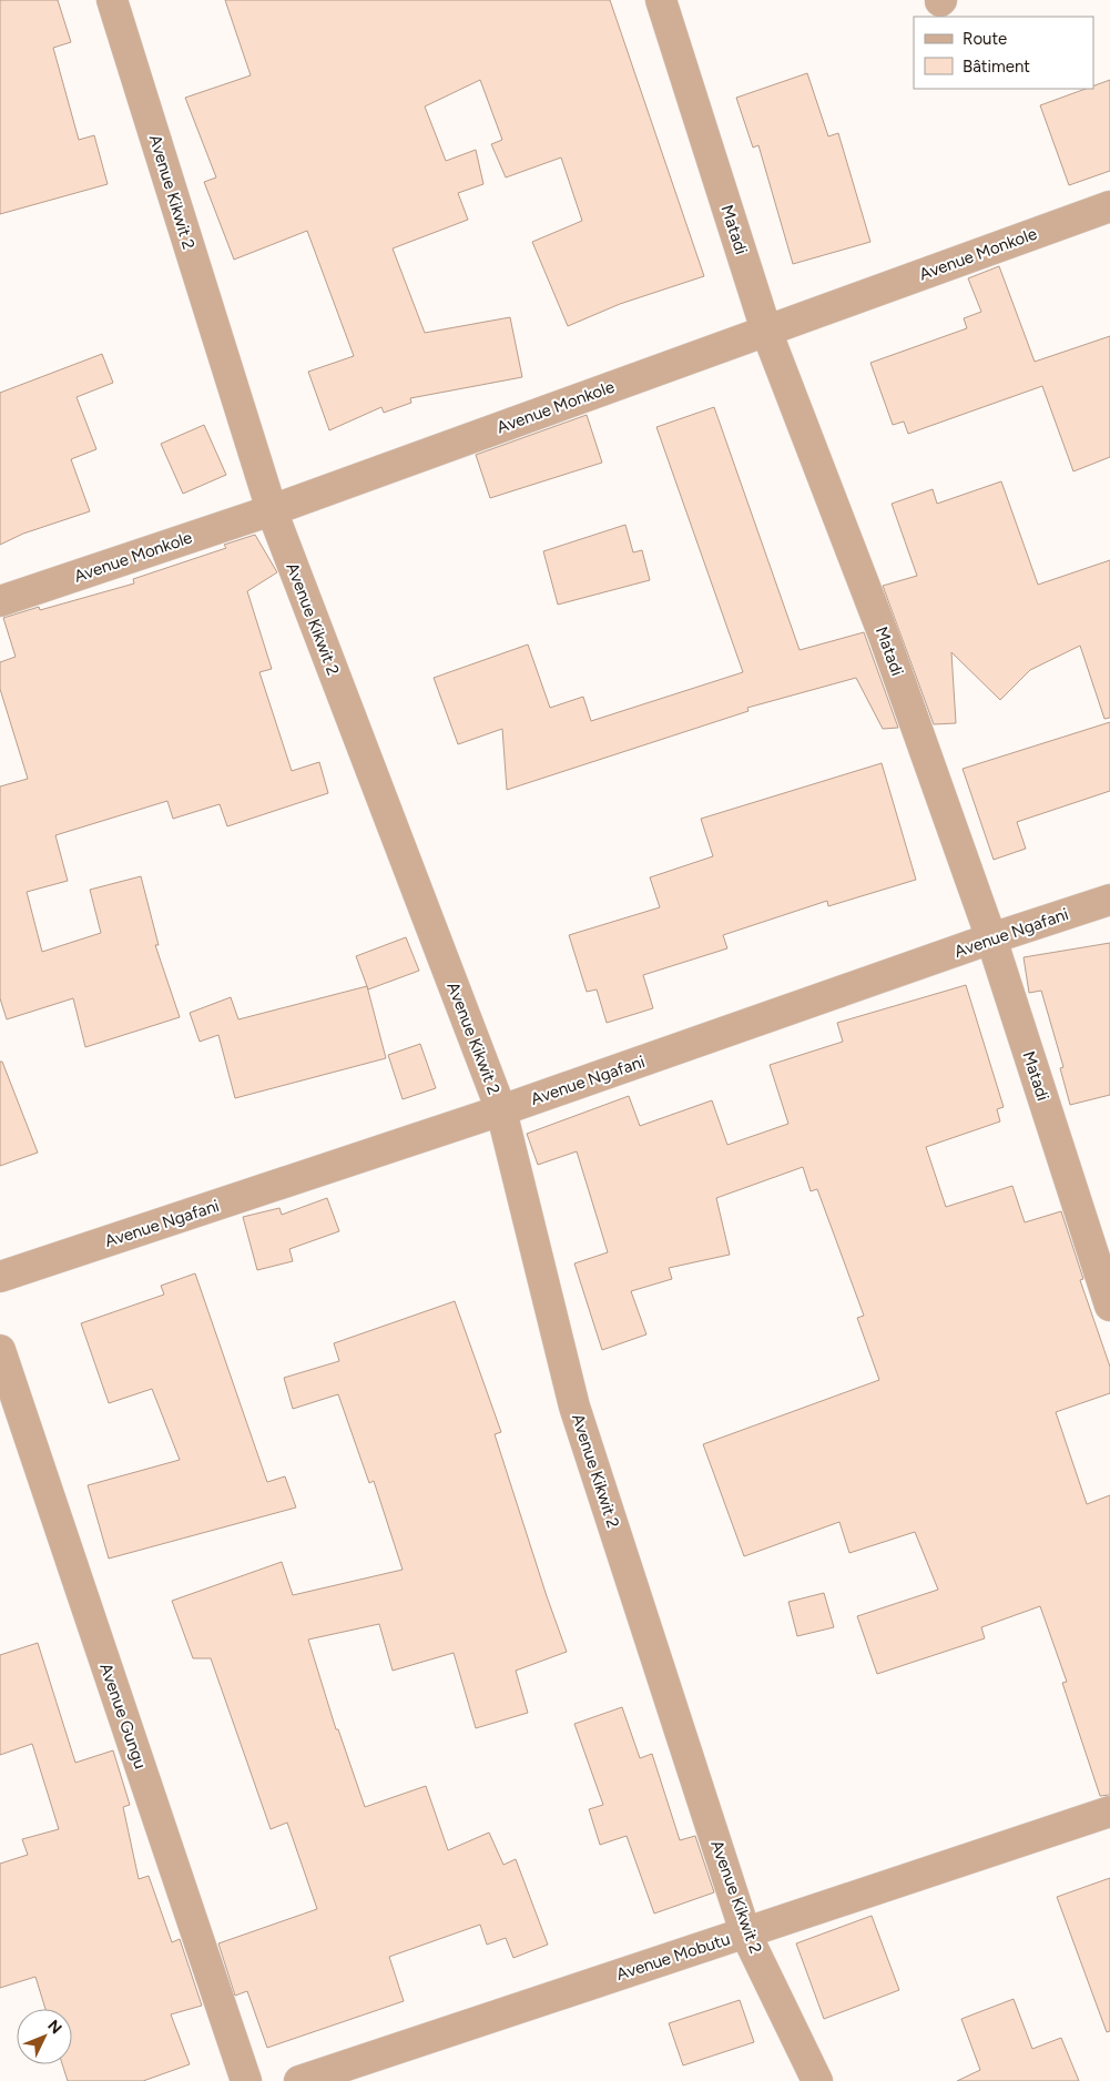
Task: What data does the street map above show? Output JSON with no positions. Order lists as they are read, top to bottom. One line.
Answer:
{"streets":{"street":["Avenue Kikwit 2","Matadi","Avenue Monkole","Avenue Ngafani","Avenue Gungu","Avenue Mobutu"]},"crossings":[["Avenue Kikwit 2","Avenue Monkole"],["Avenue Kikwit 2","Avenue Ngafani"],["Avenue Kikwit 2","Avenue Mobutu"],["Matadi","Avenue Monkole"],["Matadi","Avenue Ngafani"]],"legend":["Route","Bâtiment"],"north":"top right"}
